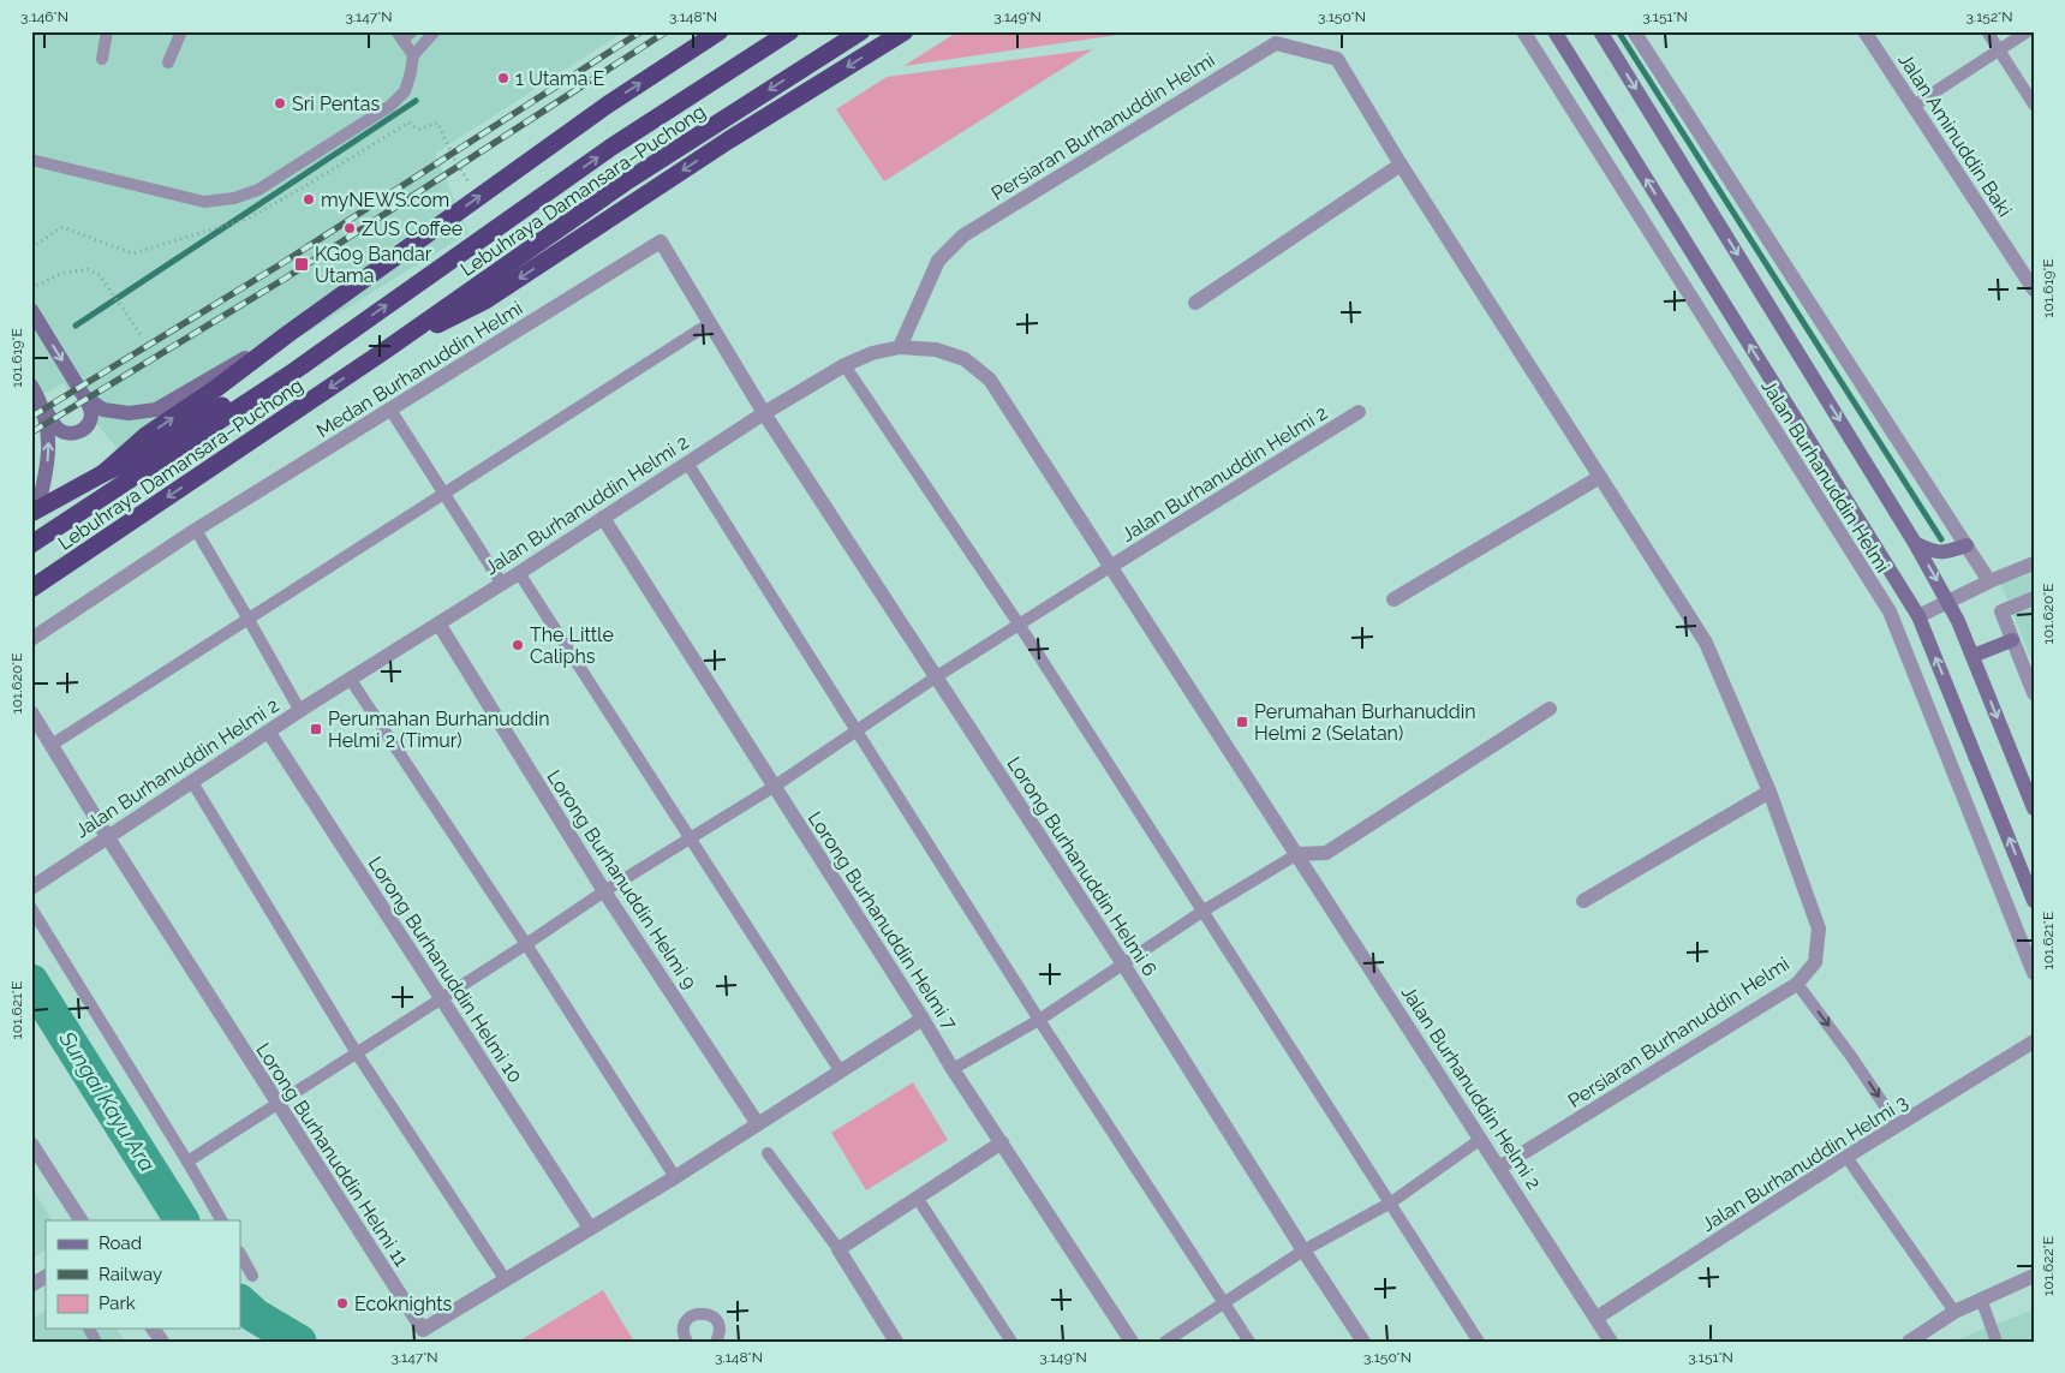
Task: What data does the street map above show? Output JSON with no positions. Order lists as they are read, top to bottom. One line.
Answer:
{"streets":{"highway":["Lebuhraya Damansara–Puchong"],"main road":["Jalan Burhanuddin Helmi"],"street":["Persiaran Burhanuddin Helmi","Jalan Aminuddin Baki","Medan Burhanuddin Helmi","Jalan Burhanuddin Helmi 2","Lorong Burhanuddin Helmi 6","Lorong Burhanuddin Helmi 9","Lorong Burhanuddin Helmi 7","Lorong Burhanuddin Helmi 10","Lorong Burhanuddin Helmi 11","Jalan Burhanuddin Helmi 3"]},"crossings":[["Persiaran Burhanuddin Helmi","Jalan Burhanuddin Helmi 2"],["Medan Burhanuddin Helmi","Jalan Burhanuddin Helmi 2"],["Medan Burhanuddin Helmi","Lorong Burhanuddin Helmi 6"],["Jalan Burhanuddin Helmi 2","Lorong Burhanuddin Helmi 6"],["Jalan Burhanuddin Helmi 2","Lorong Burhanuddin Helmi 9"],["Jalan Burhanuddin Helmi 2","Lorong Burhanuddin Helmi 7"],["Jalan Burhanuddin Helmi 2","Lorong Burhanuddin Helmi 10"],["Jalan Burhanuddin Helmi 2","Lorong Burhanuddin Helmi 11"],["Jalan Burhanuddin Helmi 2","Jalan Burhanuddin Helmi 3"],["Lorong Burhanuddin Helmi 9","Lorong Burhanuddin Helmi 11"],["Lorong Burhanuddin Helmi 7","Lorong Burhanuddin Helmi 11"],["Lorong Burhanuddin Helmi 10","Lorong Burhanuddin Helmi 11"]],"water":["Sungai Kayu Ara"],"places":{"other":["1 Utama E","Sri Pentas","myNEWS.com","ZUS Coffee","The Little Caliphs","Ecoknights"],"transit":["KG09 Bandar Utama","Perumahan Burhanuddin Helmi 2 (Selatan)","Perumahan Burhanuddin Helmi 2 (Timur)"]},"legend":["Road","Railway","Park"],"coordinates":["3.146°N","3.147°N","3.148°N","3.149°N","3.150°N","3.151°N","3.152°N","101.619°E","101.620°E","101.621°E","101.622°E"]}
